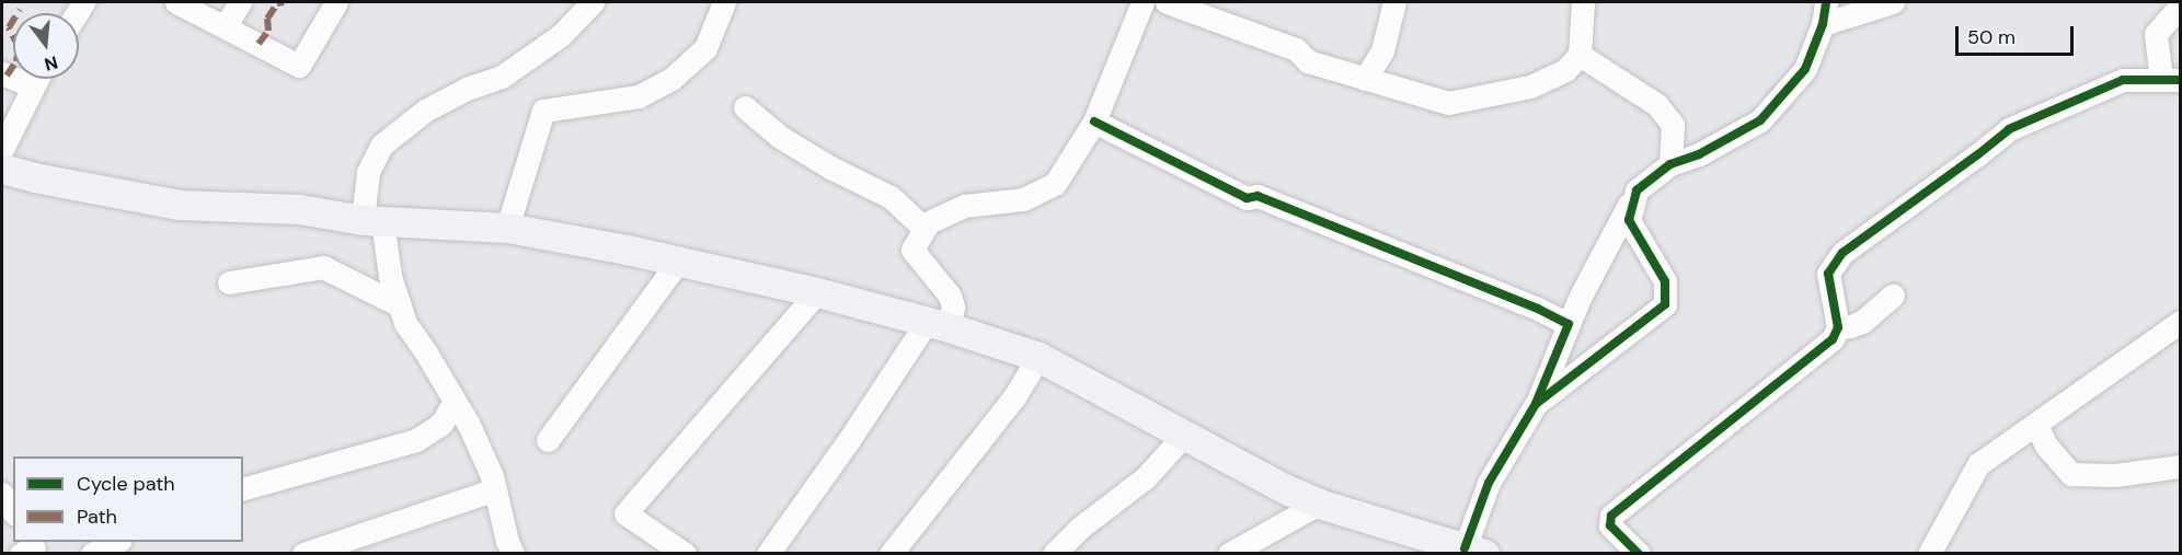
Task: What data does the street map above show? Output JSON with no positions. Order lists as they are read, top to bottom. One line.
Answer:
{"legend":["Cycle path","Path"],"scale_bar":"50 m","north":"bottom"}
